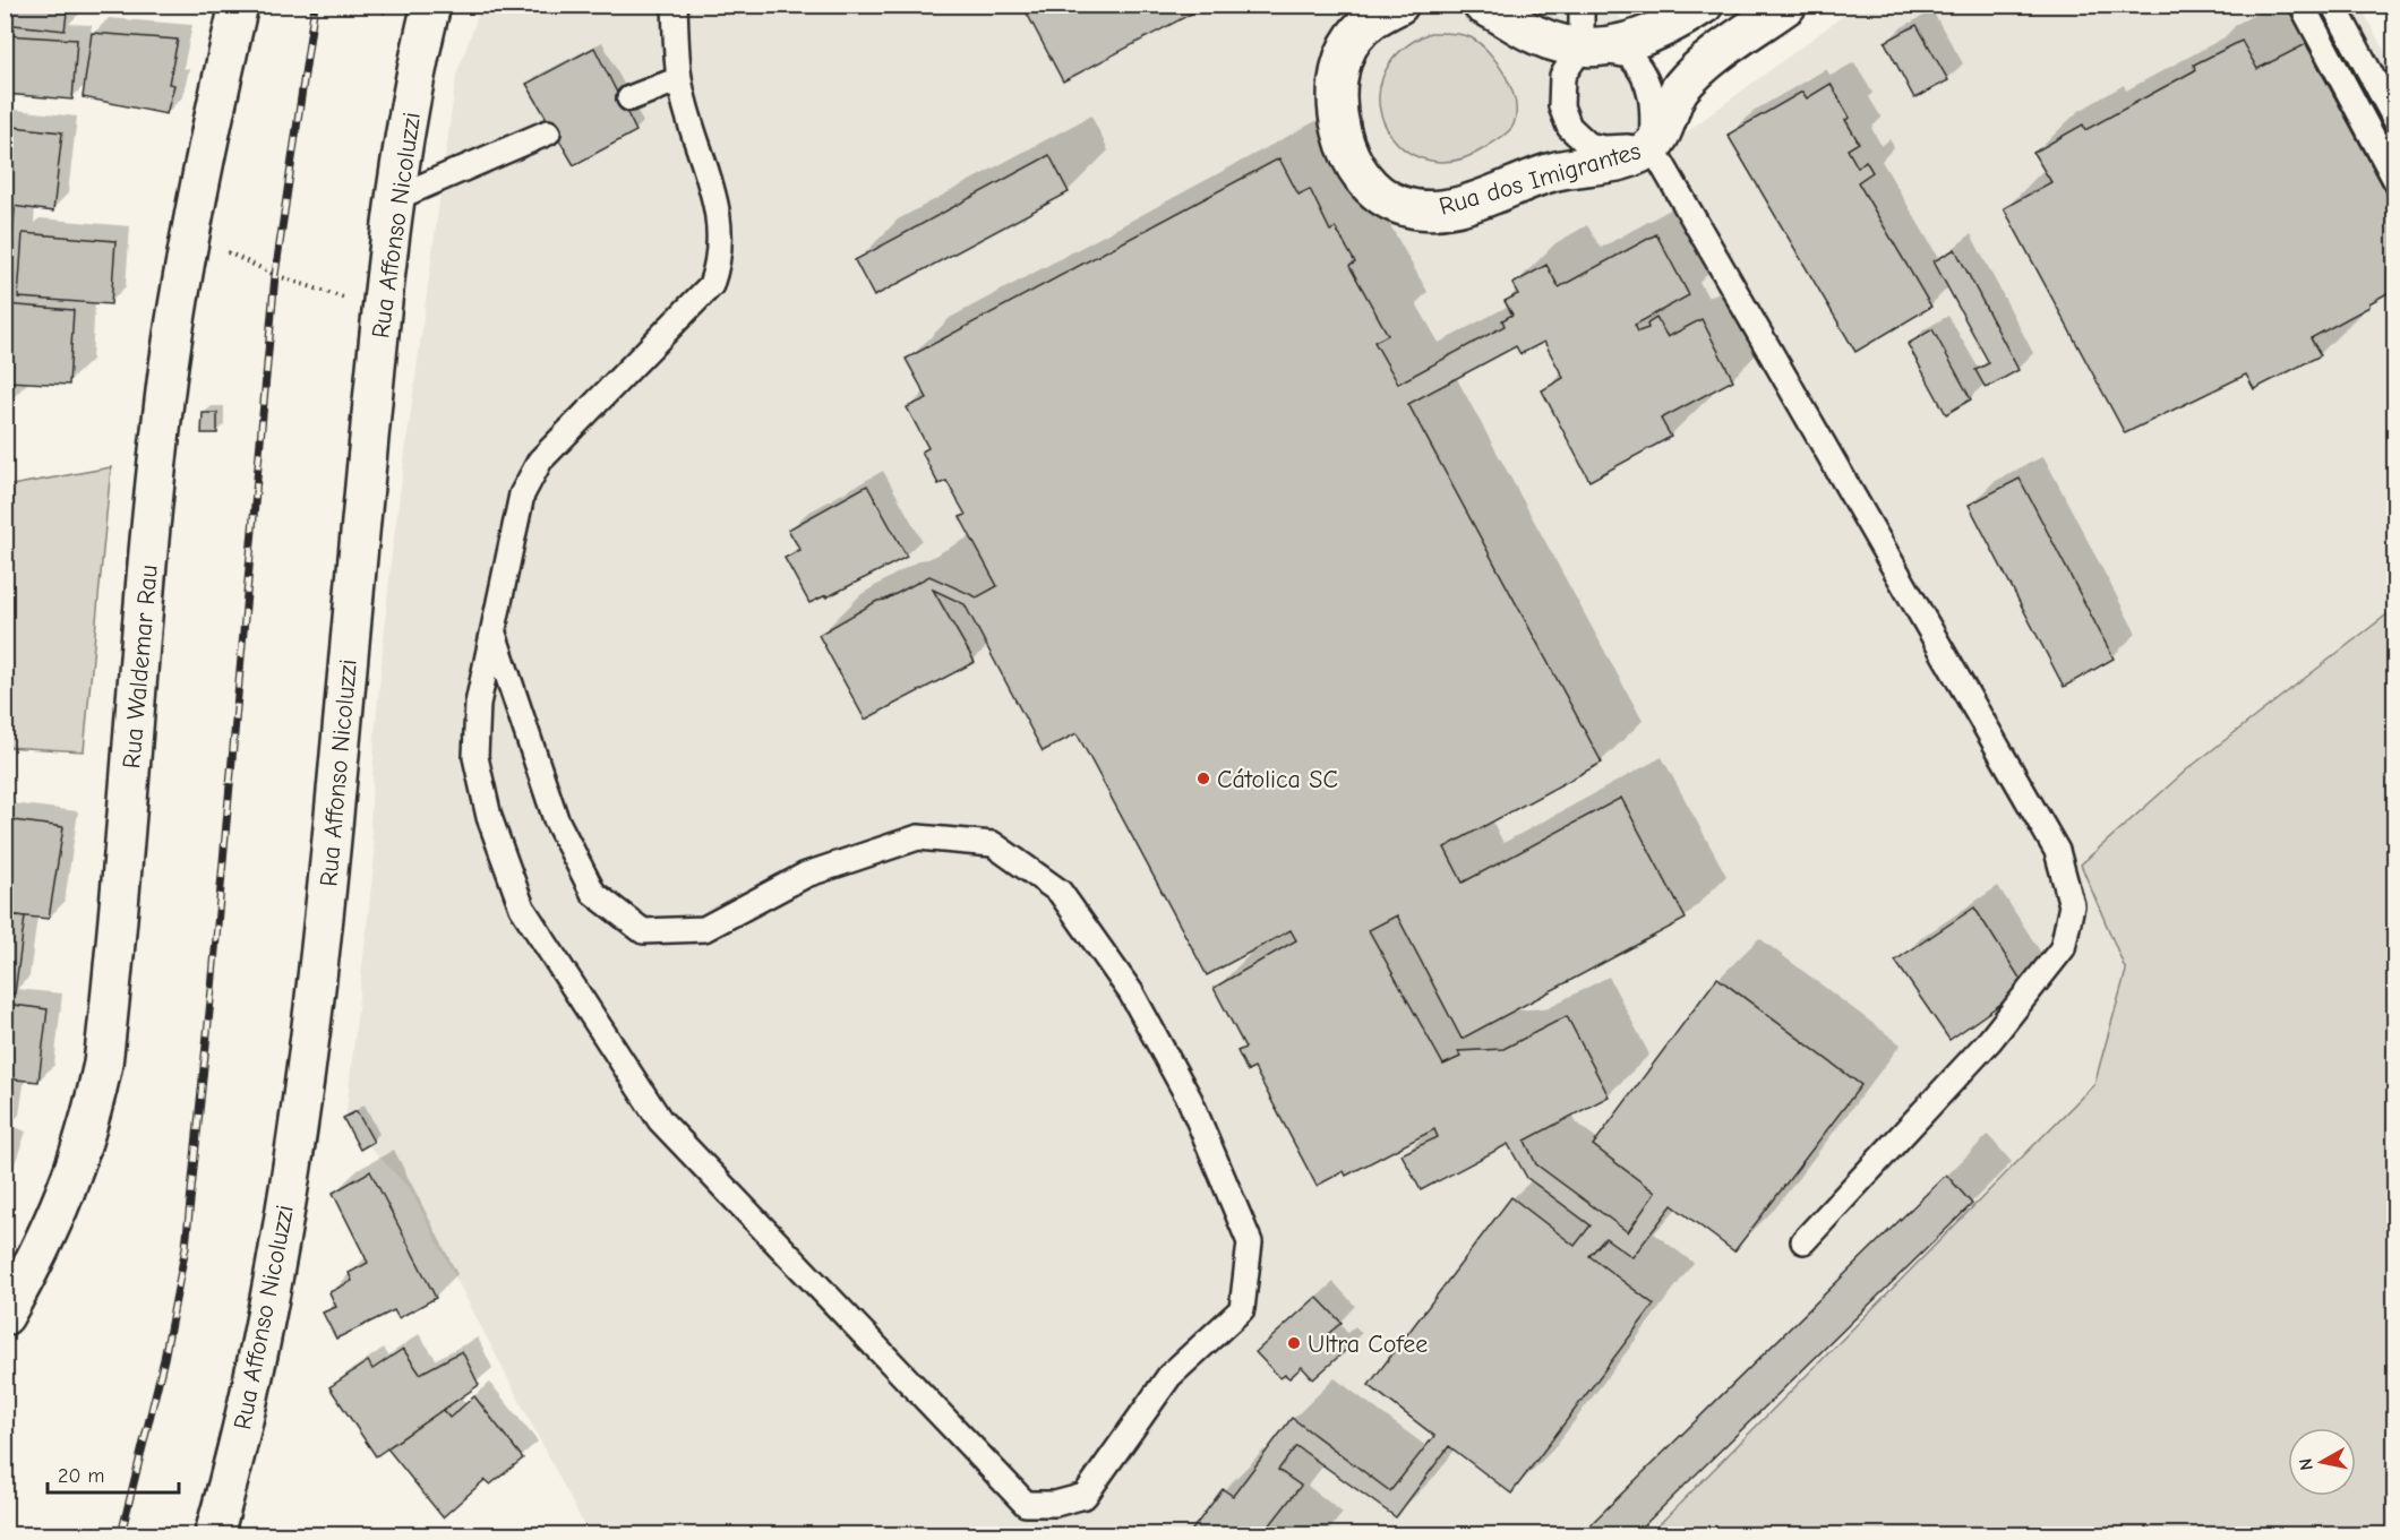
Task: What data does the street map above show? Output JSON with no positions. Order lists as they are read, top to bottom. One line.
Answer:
{"streets":{"street":["Rua dos Imigrantes","Rua Affonso Nicoluzzi","Rua Waldemar Rau"]},"places":["Cátolica SC","Ultra Cofee"],"scale_bar":"20 m","north":"left"}
